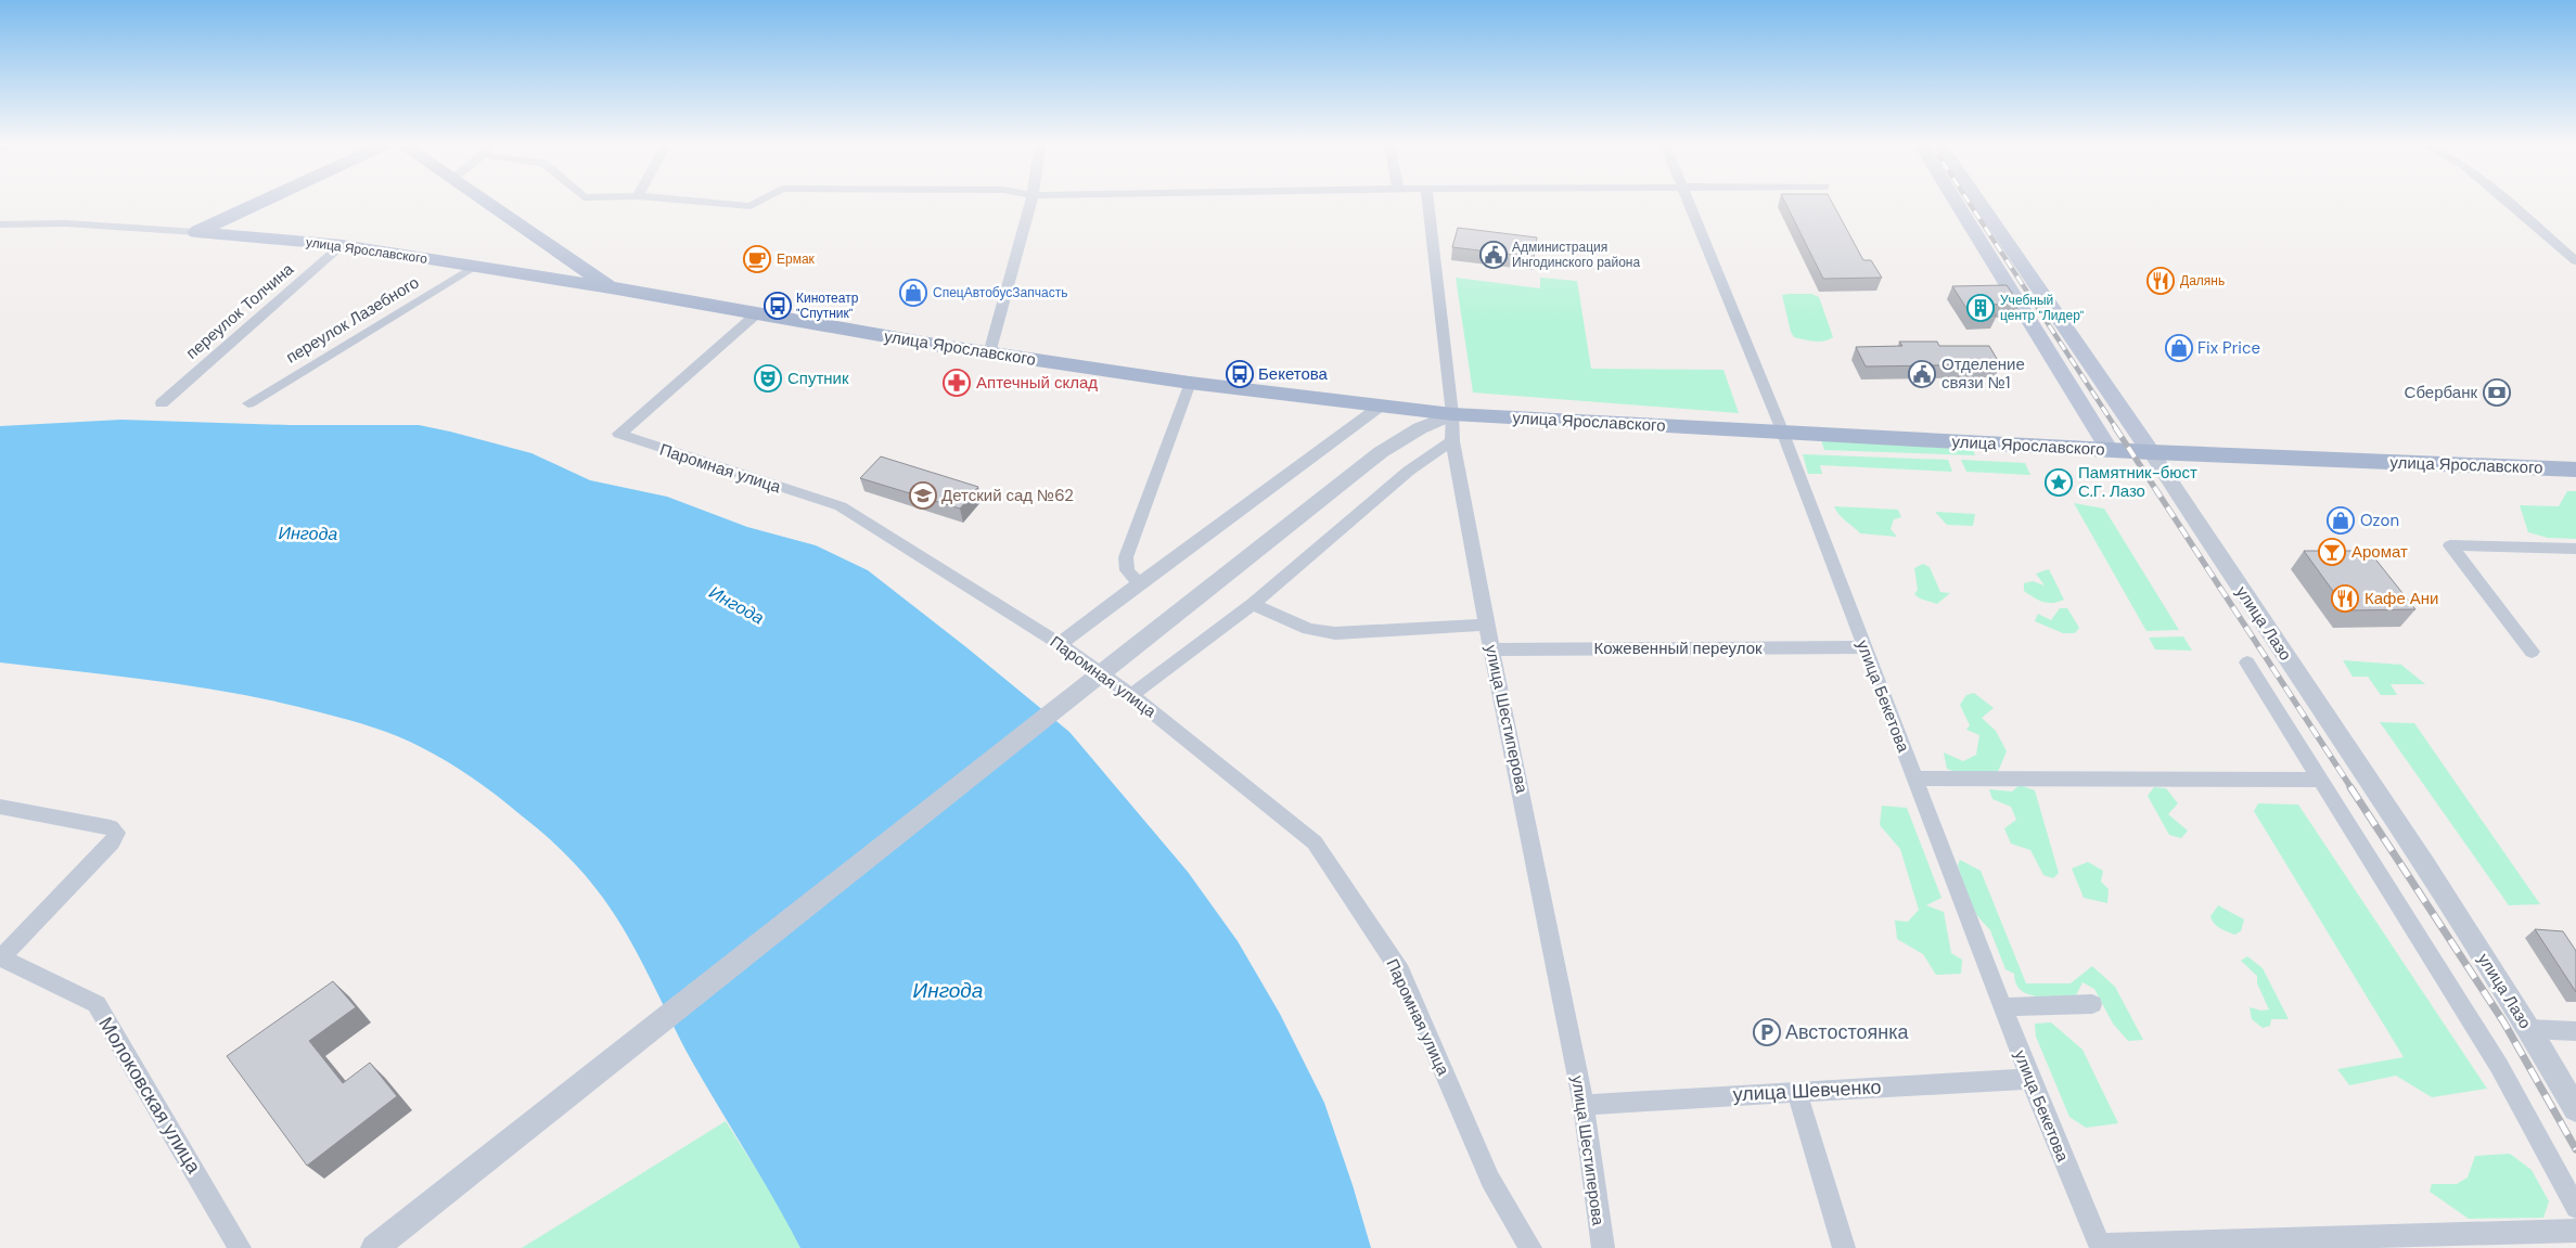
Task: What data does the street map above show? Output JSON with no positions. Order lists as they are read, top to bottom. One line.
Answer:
{"streets":{"main road":["улица Ярославского","улица Лазо"],"street":["переулок Толчина","переулок Лазебного","Паромная улица","Кожевенный переулок","улица Бекетова","улица Шестиперова","улица Шевченко","Молоковская улица"]},"crossings":[["улица Ярославского","переулок Толчина"],["улица Ярославского","переулок Лазебного"],["улица Ярославского","Паромная улица"],["улица Ярославского","улица Лазо"],["улица Ярославского","улица Бекетова"],["улица Ярославского","улица Шестиперова"],["Кожевенный переулок","улица Бекетова"],["Кожевенный переулок","улица Шестиперова"],["улица Бекетова","улица Шевченко"],["улица Шестиперова","улица Шевченко"]],"water":["Ингода"],"places":{"public building":["Администрация Ингодинского района","Отделение связи №1"],"cafe":["Ермак"],"restaurant":["Далянь","Кафе Ани"],"shop":["СпецАвтобусЗапчасть","Fix Price","Ozon"],"bus stop":["Кинотеатр \"Спутник\"","Бекетова"],"building":["Учебный центр \"Лидер\""],"theatre":["Спутник"],"pharmacy":["Аптечный склад"],"bank":["Сбербанк"],"place":["Памятник-бюст С.Г. Лазо"],"school or university":["Детский сад №62"],"bar":["Аромат"],"parking":["Австостоянка"]}}
